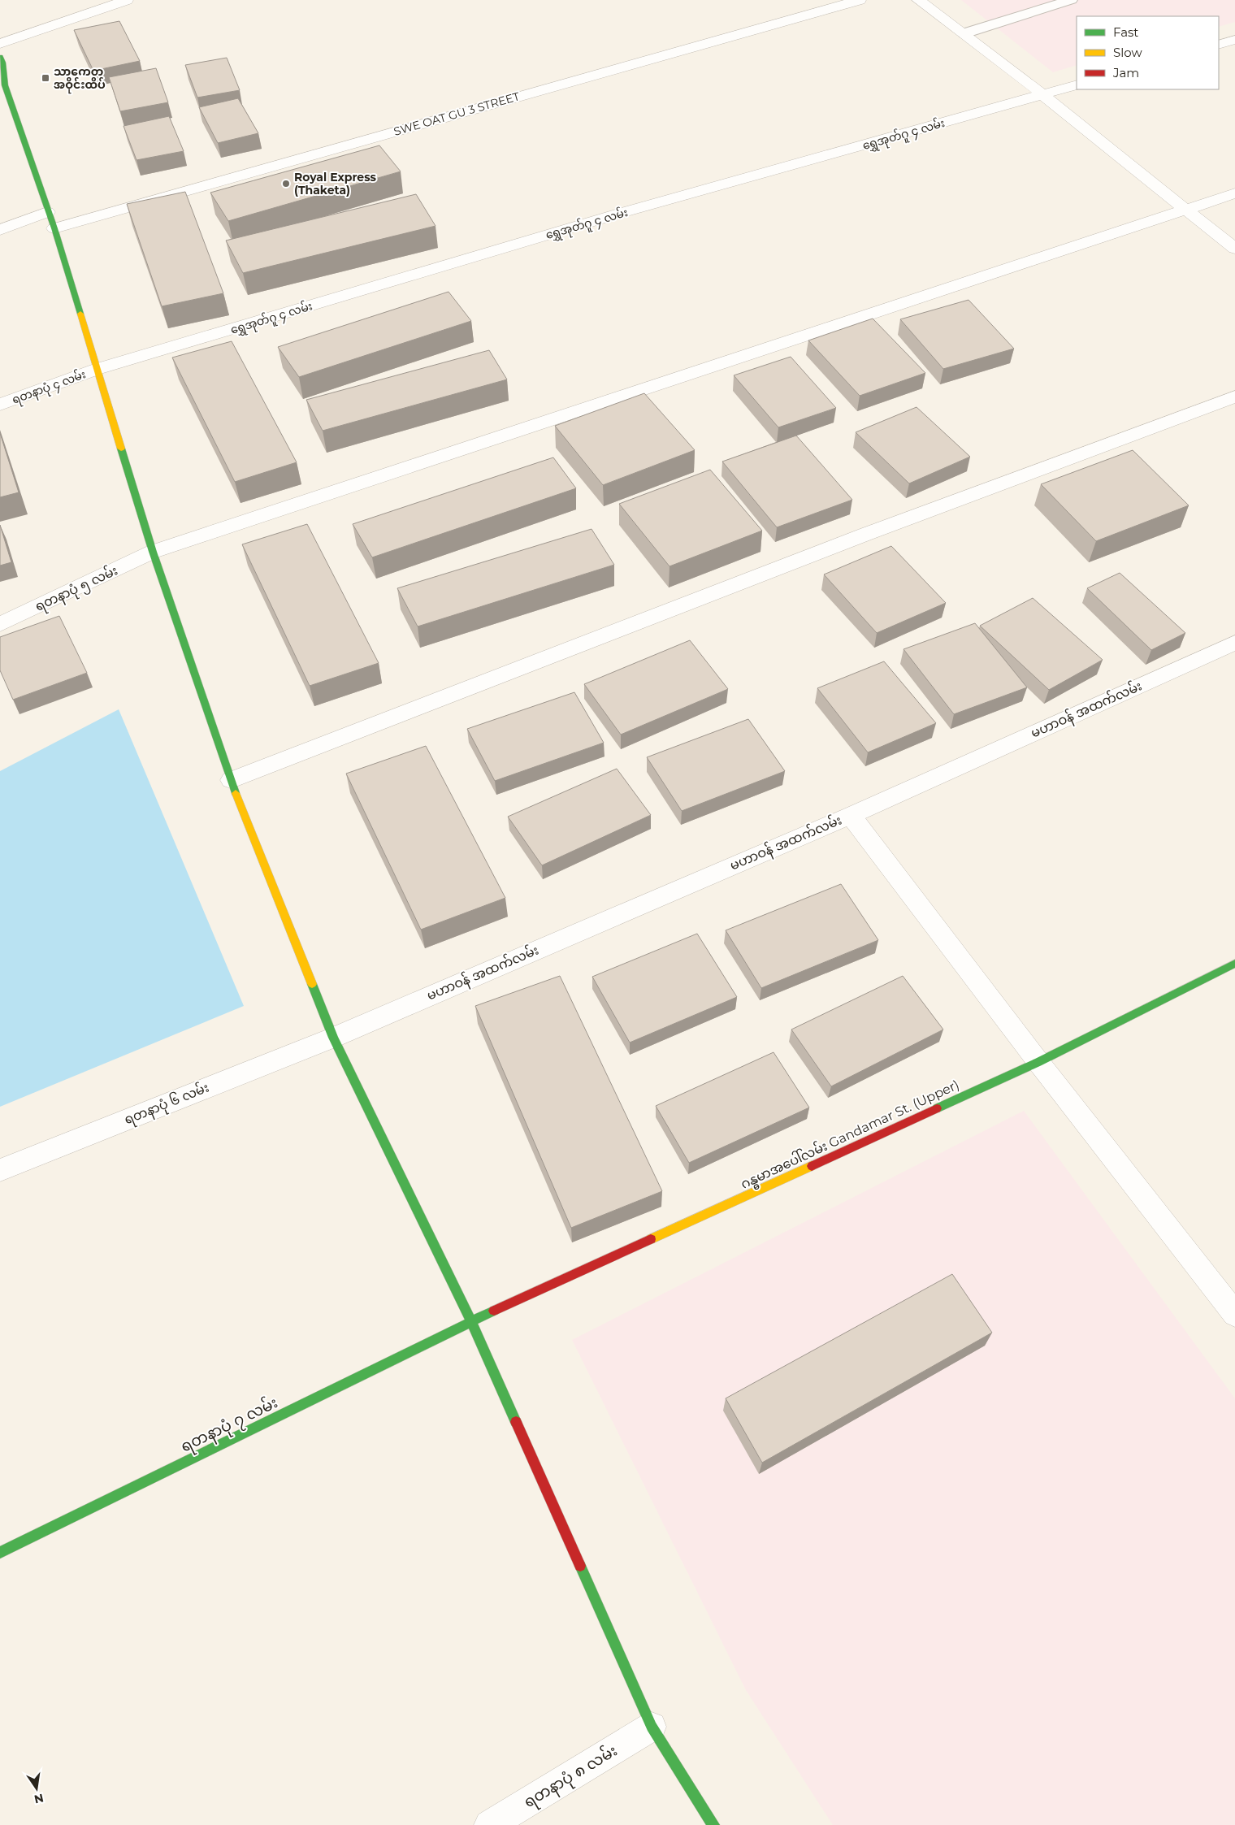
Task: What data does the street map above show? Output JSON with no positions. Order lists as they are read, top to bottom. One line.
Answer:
{"streets":{"main road":["ဂန္ဓမာအပေါ်လမ်း Gandamar St. (Upper)","ရတနာပုံ ၇ လမ်း"],"street":["SWE OAT GU 3 STREET","ရွှေအုတ်ဂူ ၄ လမ်း","ရတနာပုံ ၄ လမ်း","ရတနာပုံ ၅ လမ်း","မဟာဝန် အထက်လမ်း","ရတနာပုံ ၆ လမ်း","ရတနာပုံ ၈ လမ်း"]},"crossings":[["ရွှေအုတ်ဂူ ၄ လမ်း","ရတနာပုံ ၄ လမ်း"],["မဟာဝန် အထက်လမ်း","ရတနာပုံ ၆ လမ်း"],["ဂန္ဓမာအပေါ်လမ်း Gandamar St. (Upper)","ရတနာပုံ ၇ လမ်း"]],"places":{"transit":["သာကေတ အဝိုင်းထိပ်"],"other":["Royal Express (Thaketa)"]},"legend":["Fast","Slow","Jam"],"north":"bottom"}
